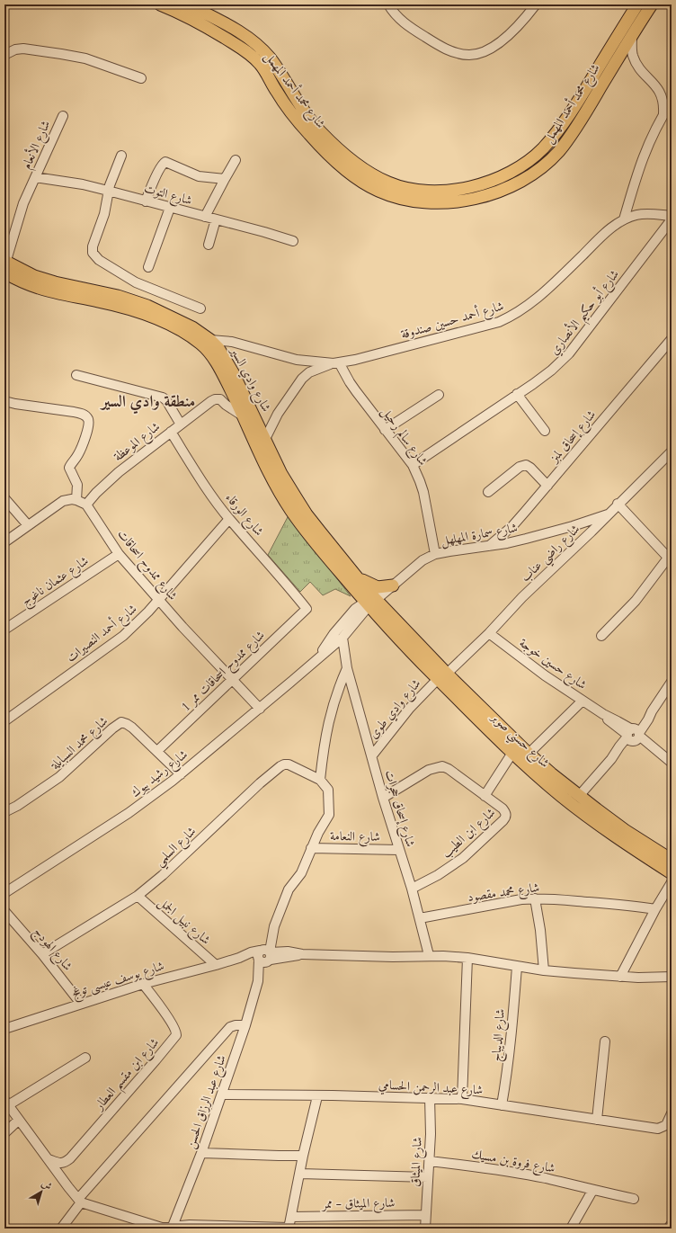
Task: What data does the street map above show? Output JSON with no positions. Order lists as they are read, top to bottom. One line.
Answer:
{"streets":{"main road":["شارع محمد أحمد المهمل","شارع وادي السير","شارع حسني صوبر"],"street":["شارع الأنعام","شارع التوت","شارع أبو حكيم الأنصاري","شارع أحمد حسين صندوقة","شارع سالم رحيل","شارع إسحاق لمبز","شارع الموعظة","شارع الورقاء","شارع سمارة المهلهل","شارع راضي عناب","شارع ممدوح اسحاقات","شارع عثمان ناغوج","شارع أحمد النصيرات","شارع حسين خوجة","شارع ممدوح اسحاقات ممر 1","شارع وادي طوى","شارع محمد السبايلة","شارع رشيد بيوك","شارع إسحاق حجرات","شارع ابن الطيب","شارع النعامة","شارع السلمي","شارع محمد مقصود","شارع نبيل الجمل","شارع الهودج","شارع يوسف عيسى توغج","شارع الديباج","شارع ابن مقسم العطار","شارع عبد الرحمن الحسامي","شارع عبد الرزاق الحسن","شارع فروة بن مسيك","شارع الميثاق","شارع الميثاق - ممر"]},"crossings":[["شارع الأنعام","شارع التوت"],["شارع الأنعام","شارع وادي السير"],["شارع أبو حكيم الأنصاري","شارع سالم رحيل"],["شارع أحمد حسين صندوقة","شارع وادي السير"],["شارع أحمد حسين صندوقة","شارع سالم رحيل"],["شارع وادي السير","شارع الموعظة"],["شارع وادي السير","شارع سمارة المهلهل"],["شارع وادي السير","شارع حسني صوبر"],["شارع وادي السير","شارع رشيد بيوك"],["شارع سالم رحيل","شارع سمارة المهلهل"],["شارع إسحاق لمبز","شارع سمارة المهلهل"],["شارع الموعظة","شارع الورقاء"],["شارع الموعظة","شارع ممدوح اسحاقات"],["شارع الورقاء","شارع أحمد النصيرات"],["شارع الورقاء","شارع ممدوح اسحاقات ممر 1"],["شارع سمارة المهلهل","شارع راضي عناب"],["شارع سمارة المهلهل","شارع حسني صوبر"],["شارع سمارة المهلهل","شارع رشيد بيوك"],["شارع راضي عناب","شارع حسين خوجة"],["شارع راضي عناب","شارع وادي طوى"],["شارع راضي عناب","شارع حسني صوبر"],["شارع ممدوح اسحاقات","شارع عثمان ناغوج"],["شارع ممدوح اسحاقات","شارع أحمد النصيرات"],["شارع ممدوح اسحاقات","شارع ممدوح اسحاقات ممر 1"],["شارع ممدوح اسحاقات","شارع رشيد بيوك"],["شارع ممدوح اسحاقات ممر 1","شارع محمد السبايلة"],["شارع وادي طوى","شارع حسني صوبر"],["شارع وادي طوى","شارع إسحاق حجرات"],["شارع حسني صوبر","شارع رشيد بيوك"],["شارع محمد السبايلة","شارع رشيد بيوك"],["شارع رشيد بيوك","شارع إسحاق حجرات"],["شارع إسحاق حجرات","شارع ابن الطيب"],["شارع إسحاق حجرات","شارع النعامة"],["شارع إسحاق حجرات","شارع محمد مقصود"],["شارع النعامة","شارع عبد الرزاق الحسن"],["شارع السلمي","شارع نبيل الجمل"],["شارع السلمي","شارع الهودج"],["شارع السلمي","شارع عبد الرزاق الحسن"],["شارع نبيل الجمل","شارع يوسف عيسى توغج"],["شارع الهودج","شارع يوسف عيسى توغج"],["شارع يوسف عيسى توغج","شارع ابن مقسم العطار"],["شارع يوسف عيسى توغج","شارع عبد الرزاق الحسن"],["شارع الديباج","شارع عبد الرحمن الحسامي"],["شارع عبد الرحمن الحسامي","شارع عبد الرزاق الحسن"],["شارع عبد الرحمن الحسامي","شارع الميثاق"],["شارع فروة بن مسيك","شارع الميثاق"],["شارع الميثاق","شارع الميثاق - ممر"]],"districts":["منطقة وادي السير"],"north":"top right"}
